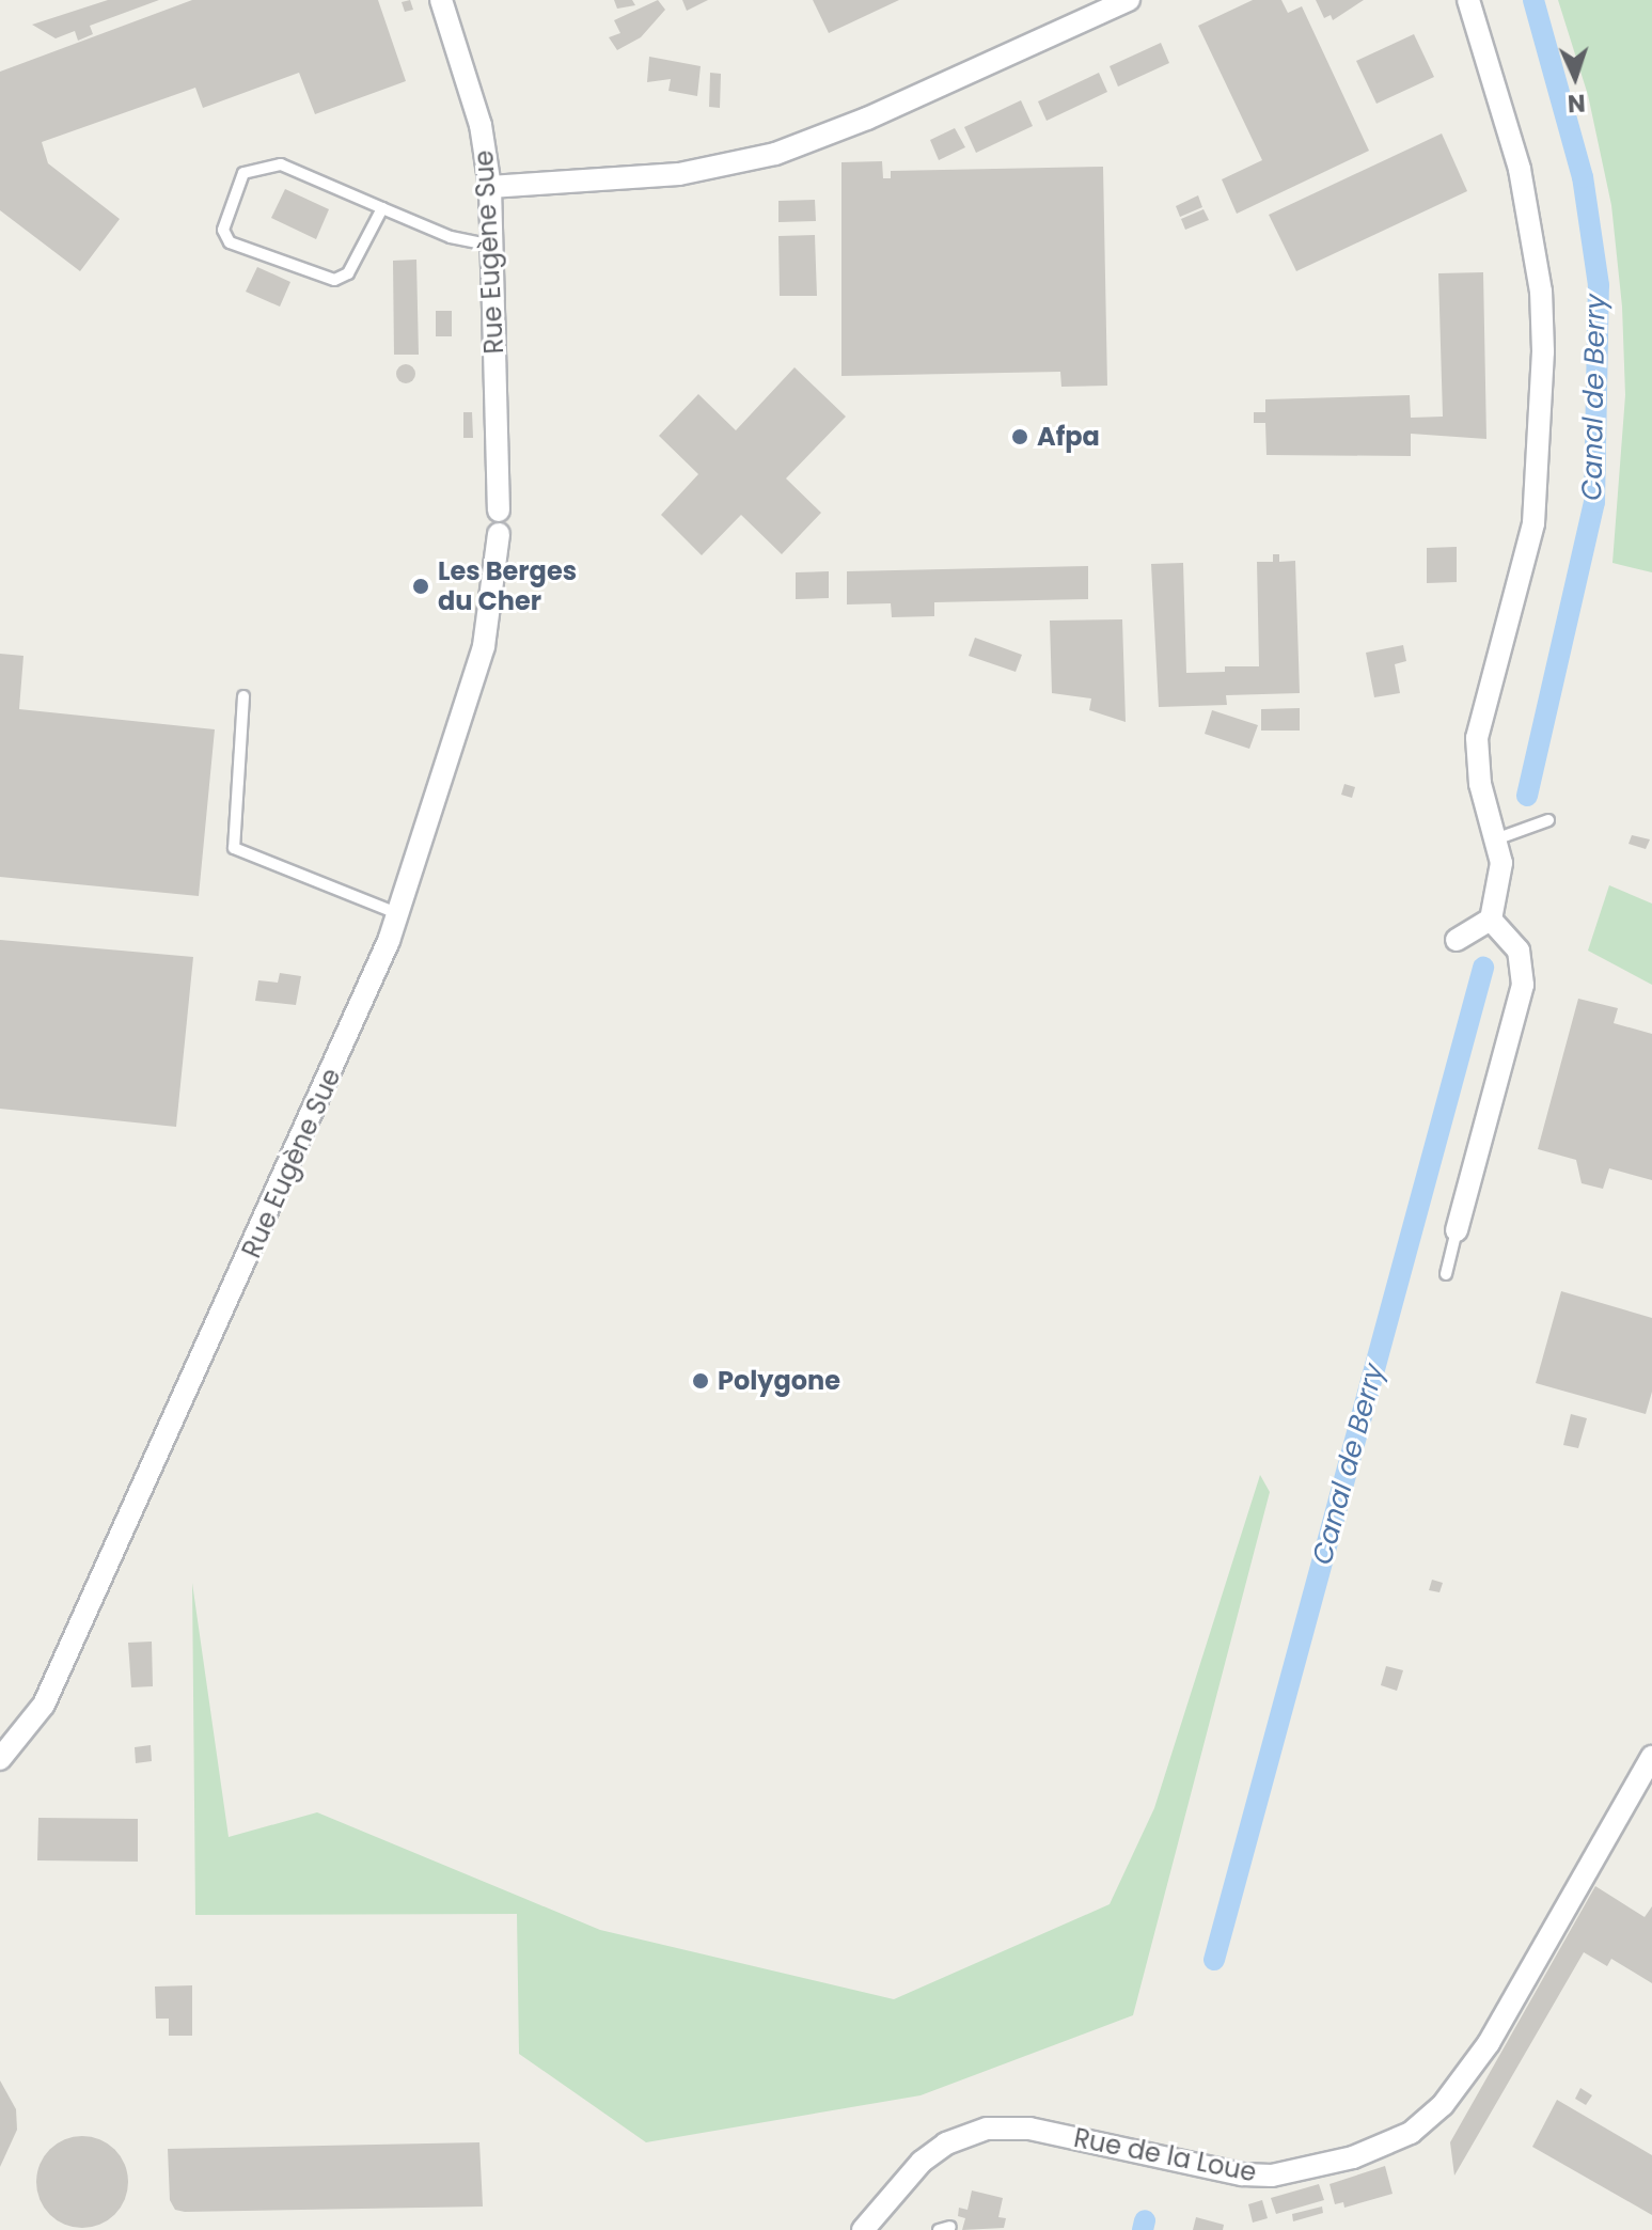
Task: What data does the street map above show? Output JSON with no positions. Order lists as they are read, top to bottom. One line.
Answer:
{"streets":{"street":["Rue Eugène Sue","Rue de la Loue"]},"water":["Canal de Berry"],"places":["Afpa","Les Berges du Cher","Polygone"],"north":"bottom"}
